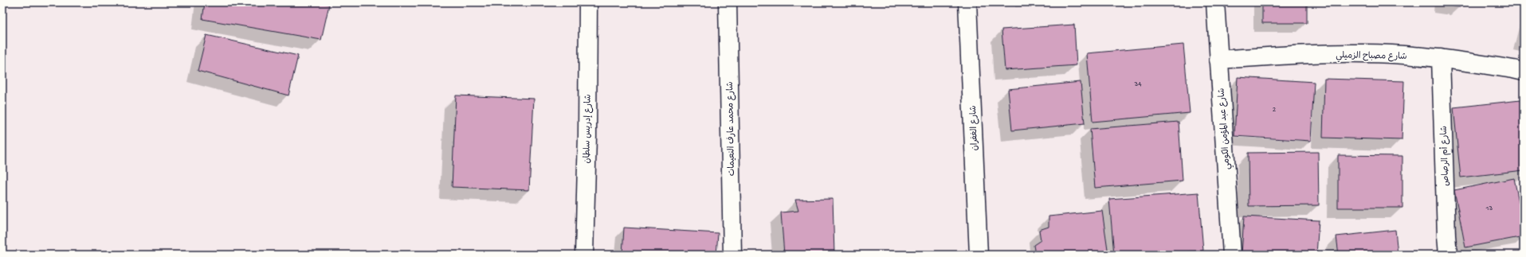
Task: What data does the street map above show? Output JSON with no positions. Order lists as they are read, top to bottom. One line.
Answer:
{"streets":{"street":["شارع مصباح الزميلي","شارع الغفران","شارع إدريس سلطان","شارع محمد عارف النعيمات","شارع عبد المؤمن الكومي","شارع أم الرصاص"]},"crossings":[["شارع مصباح الزميلي","شارع عبد المؤمن الكومي"],["شارع مصباح الزميلي","شارع أم الرصاص"]],"house_numbers":["34","2","13"]}
